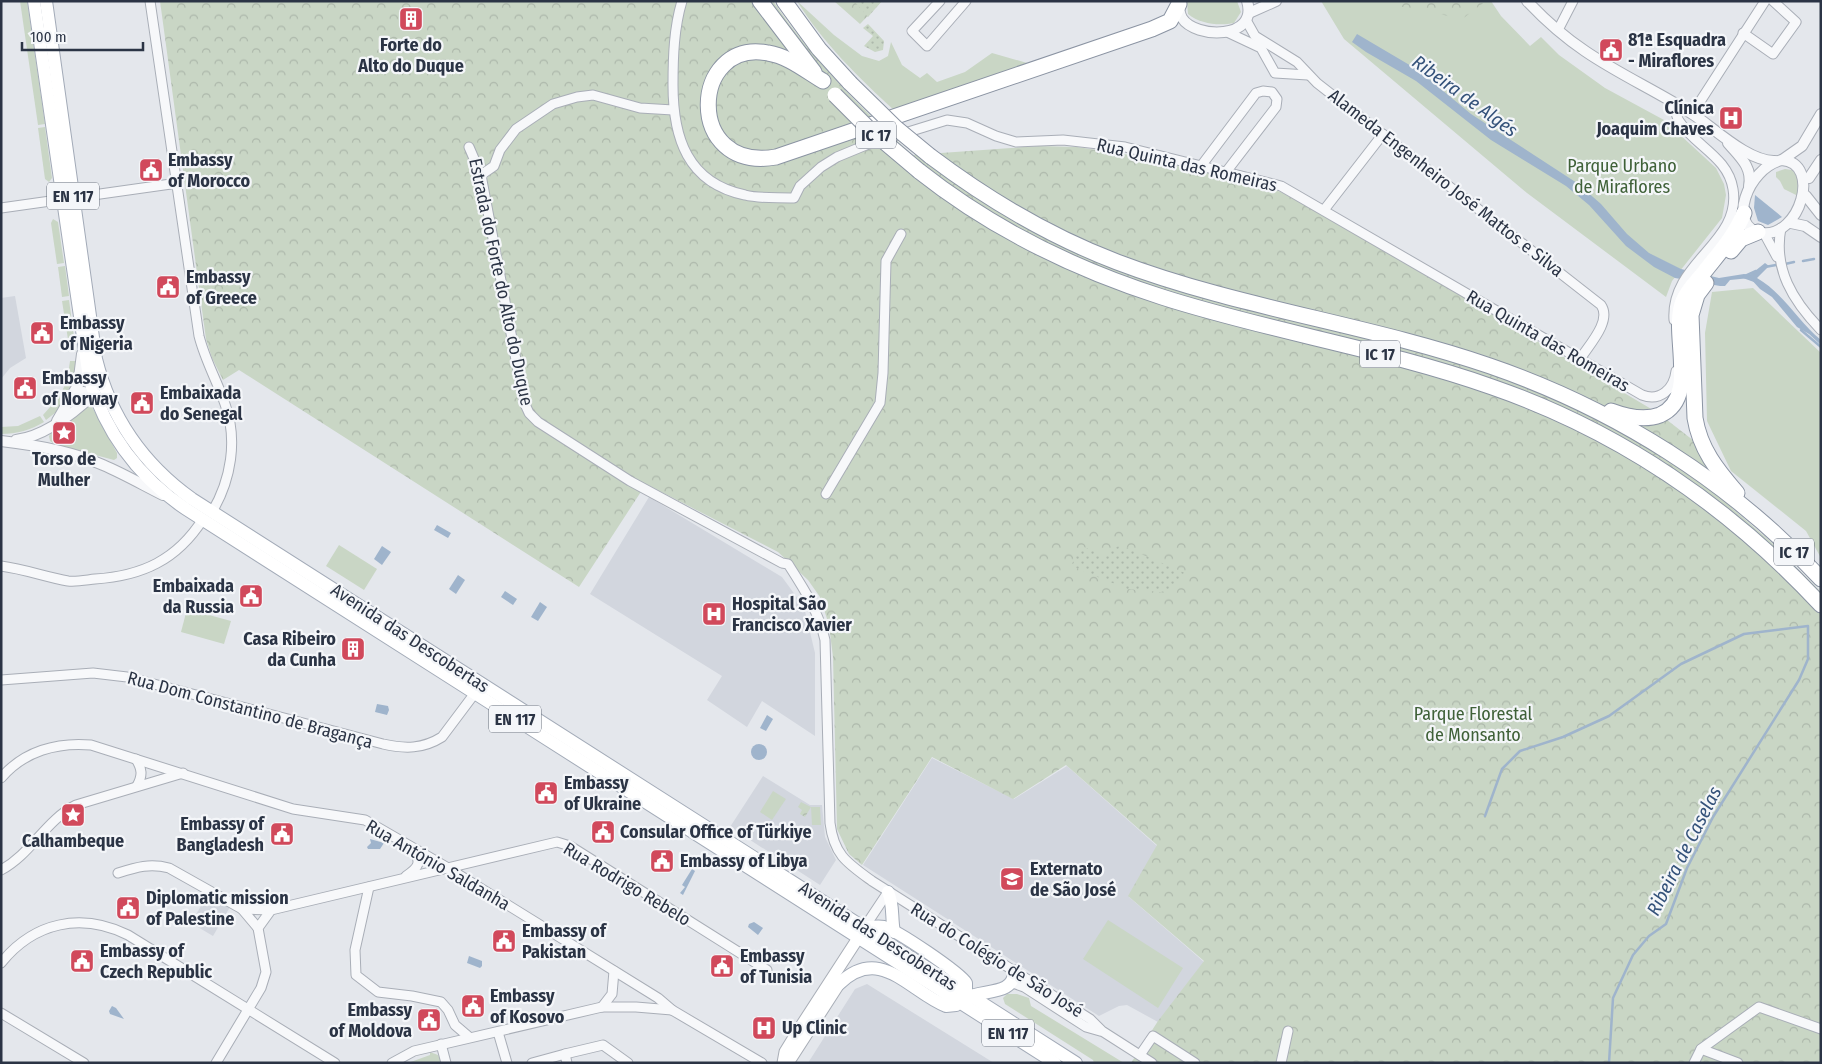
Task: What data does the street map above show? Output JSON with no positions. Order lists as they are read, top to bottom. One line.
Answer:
{"streets":{"highway":["IC 17"],"main road":["EN 117","Avenida das Descobertas"],"street":["Rua Quinta das Romeiras","Alameda Engenheiro José Mattos e Silva","Estrada do Forte do Alto do Duque","Rua Dom Constantino de Bragança","Rua António Saldanha","Rua Rodrigo Rebelo","Rua do Colégio de São José"]},"crossings":[["Rua Quinta das Romeiras","Alameda Engenheiro José Mattos e Silva"],["EN 117","Avenida das Descobertas"],["Estrada do Forte do Alto do Duque","Rua do Colégio de São José"],["Avenida das Descobertas","Rua Dom Constantino de Bragança"],["Rua António Saldanha","Rua Rodrigo Rebelo"]],"water":["Ribeira de Algés","Ribeira de Caselas"],"parks":["Parque Urbano de Miraflores","Parque Florestal de Monsanto"],"places":{"building":["Forte do Alto do Duque","Casa Ribeiro da Cunha"],"public building":["81ª Esquadra - Miraflores","Embassy of Morocco","Embassy of Greece","Embassy of Nigeria","Embassy of Norway","Embaixada do Senegal","Embaixada da Russia","Embassy of Ukraine","Consular Office of Türkiye","Embassy of Bangladesh","Embassy of Libya","Diplomatic mission of Palestine","Embassy of Pakistan","Embassy of Czech Republic","Embassy of Tunisia","Embassy of Kosovo","Embassy of Moldova"],"hospital":["Clínica Joaquim Chaves","Hospital São Francisco Xavier","Up Clinic"],"place":["Torso de Mulher","Calhambeque"],"school or university":["Externato de São José"]},"scale_bar":"100 m"}
